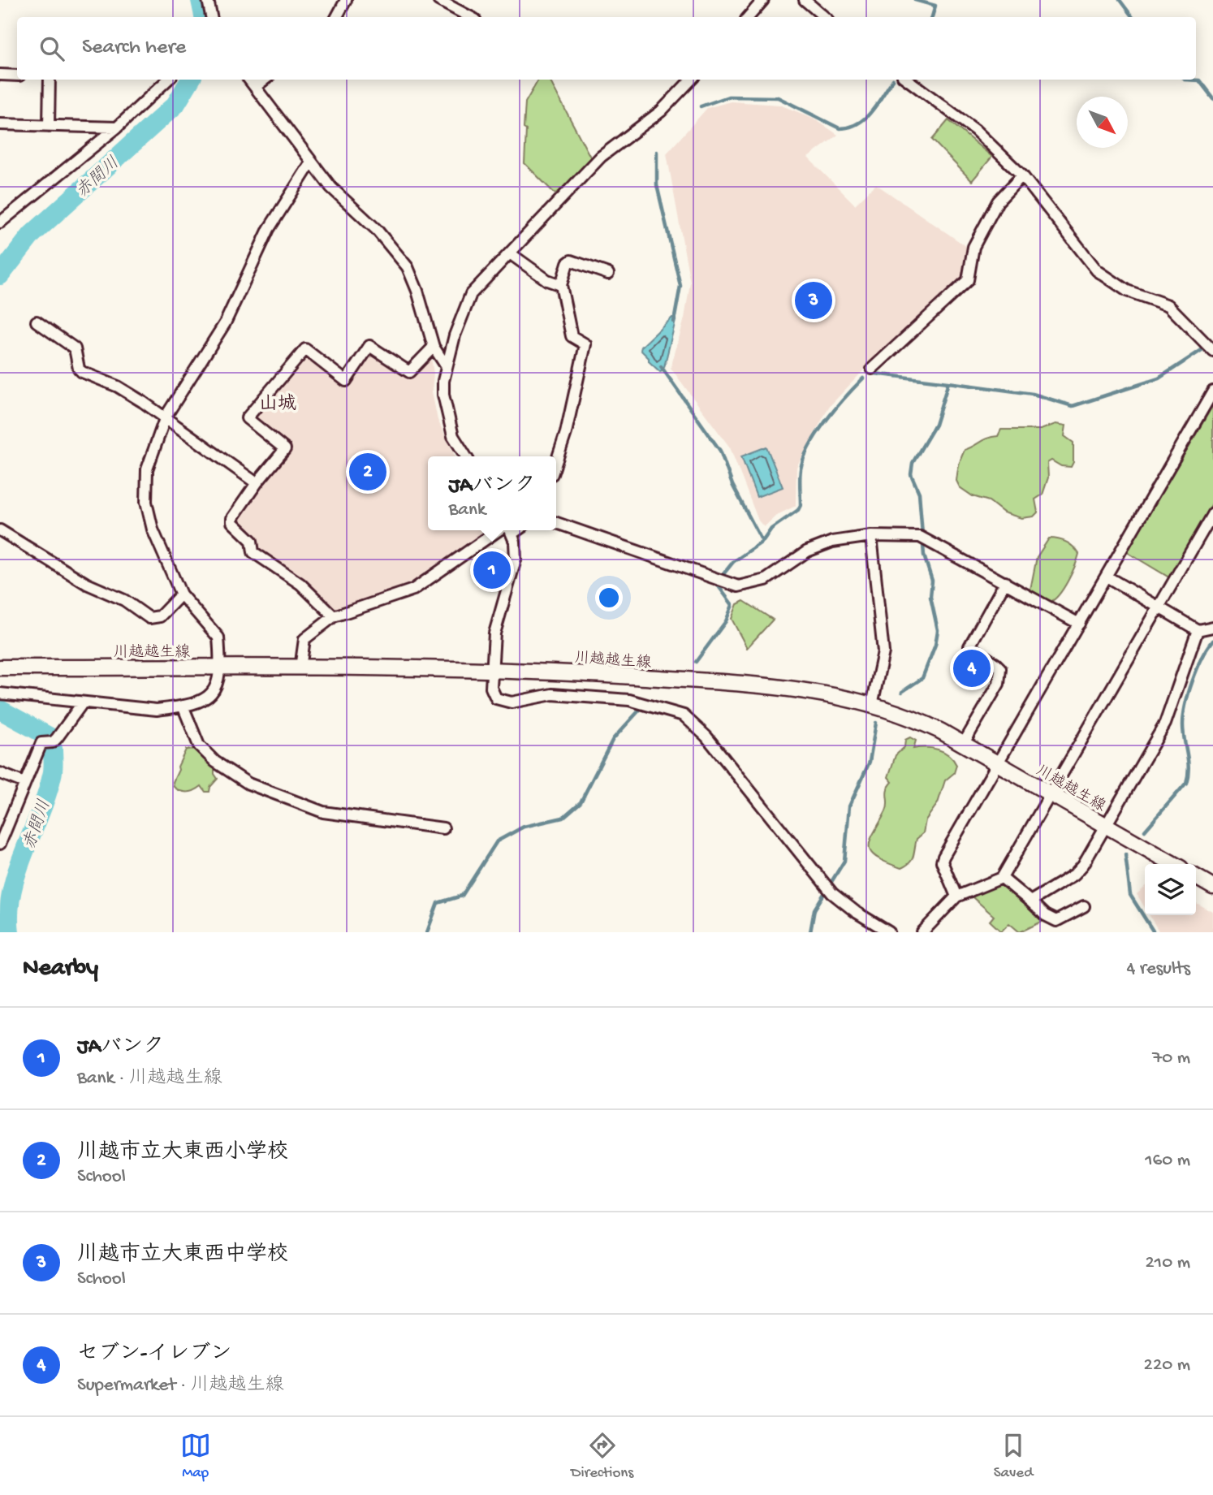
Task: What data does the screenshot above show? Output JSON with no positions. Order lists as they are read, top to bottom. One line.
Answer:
{"streets":{"main road":["川越越生線"]},"districts":["山城"],"water":["赤間川"],"north":"bottom right","page":{"search":"Search here","pins":["3","2","1","4"],"popup":["JAバンク","Bank"],"heading":["Nearby","4 results"],"list":[{"mark":"1","name":"JAバンク","note":"Bank · 川越越生線","value":"70 m"},{"mark":"2","name":"川越市立大東西小学校","note":"School","value":"160 m"},{"mark":"3","name":"川越市立大東西中学校","note":"School","value":"210 m"},{"mark":"4","name":"セブン-イレブン","note":"Supermarket · 川越越生線","value":"220 m"}],"nav":["Map","Directions","Saved"]}}
